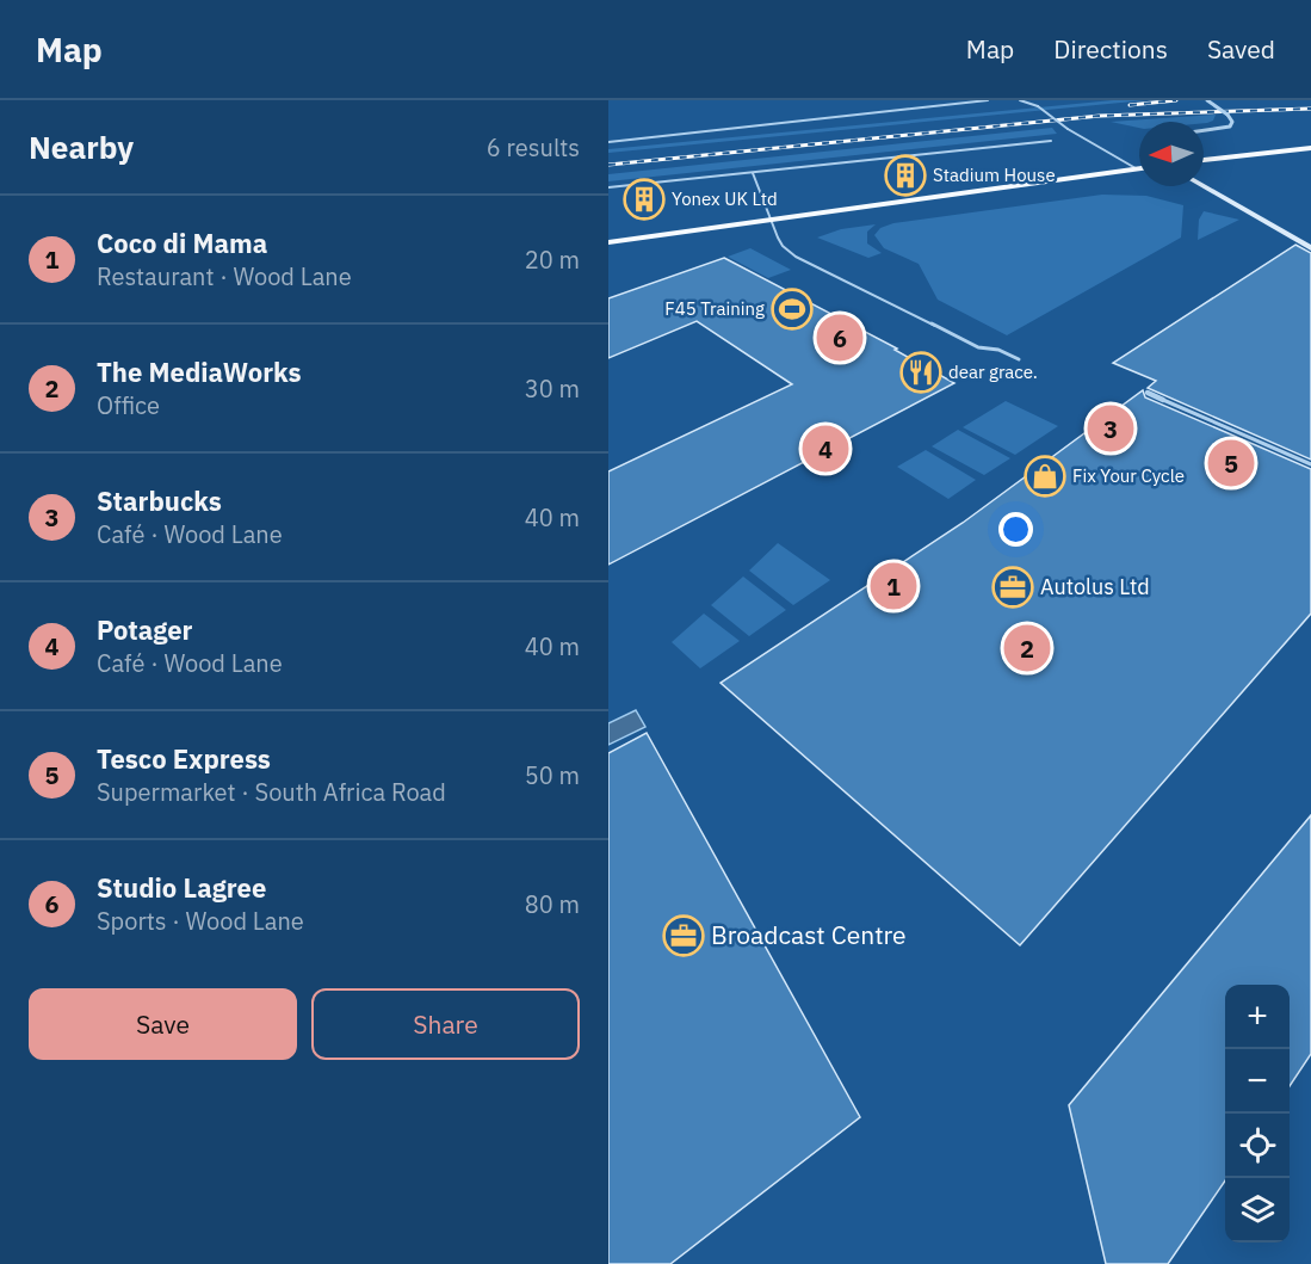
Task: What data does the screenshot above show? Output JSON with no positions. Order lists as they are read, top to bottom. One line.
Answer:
{"places":{"building":["Stadium House","Yonex UK Ltd"],"sports":["F45 Training"],"restaurant":["dear grace."],"shop":["Fix Your Cycle"],"office":["Autolus Ltd","Broadcast Centre"]},"north":"left","page":{"header":"Map","nav":["Map","Directions","Saved"],"heading":["Nearby","6 results"],"list":[{"mark":"1","name":"Coco di Mama","note":"Restaurant · Wood Lane","value":"20 m"},{"mark":"2","name":"The MediaWorks","note":"Office","value":"30 m"},{"mark":"3","name":"Starbucks","note":"Café · Wood Lane","value":"40 m"},{"mark":"4","name":"Potager","note":"Café · Wood Lane","value":"40 m"},{"mark":"5","name":"Tesco Express","note":"Supermarket · South Africa Road","value":"50 m"},{"mark":"6","name":"Studio Lagree","note":"Sports · Wood Lane","value":"80 m"}],"pins":["6","3","4","5","1","2"],"buttons":["Save","Share"],"map_buttons":["+","−"]}}
